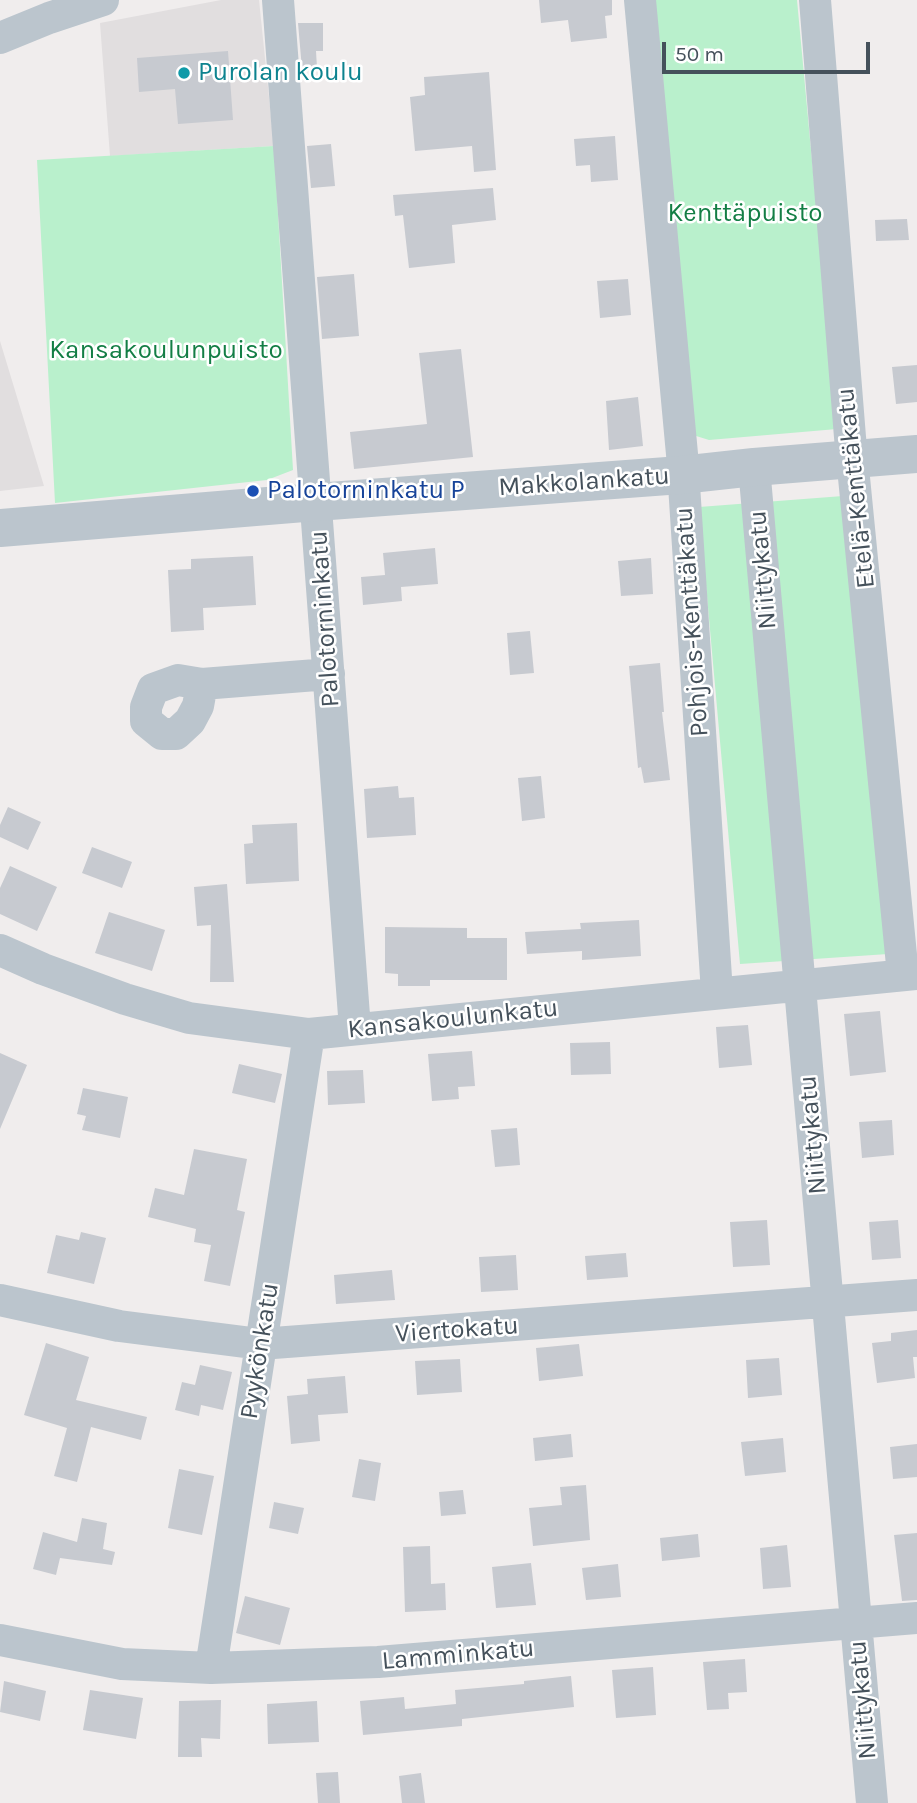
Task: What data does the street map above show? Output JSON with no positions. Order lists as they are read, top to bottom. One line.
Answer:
{"streets":{"street":["Makkolankatu","Etelä-Kenttäkatu","Niittykatu","Palotorninkatu","Pohjois-Kenttäkatu","Kansakoulunkatu","Viertokatu","Pyykönkatu","Lamminkatu"]},"crossings":[["Makkolankatu","Etelä-Kenttäkatu"],["Makkolankatu","Niittykatu"],["Makkolankatu","Palotorninkatu"],["Makkolankatu","Pohjois-Kenttäkatu"],["Etelä-Kenttäkatu","Kansakoulunkatu"],["Niittykatu","Kansakoulunkatu"],["Niittykatu","Viertokatu"],["Niittykatu","Lamminkatu"],["Palotorninkatu","Kansakoulunkatu"],["Pohjois-Kenttäkatu","Kansakoulunkatu"],["Kansakoulunkatu","Pyykönkatu"],["Viertokatu","Pyykönkatu"],["Pyykönkatu","Lamminkatu"]],"parks":["Kenttäpuisto","Kansakoulunpuisto"],"places":["Purolan koulu","Palotorninkatu P"],"scale_bar":"50 m"}
